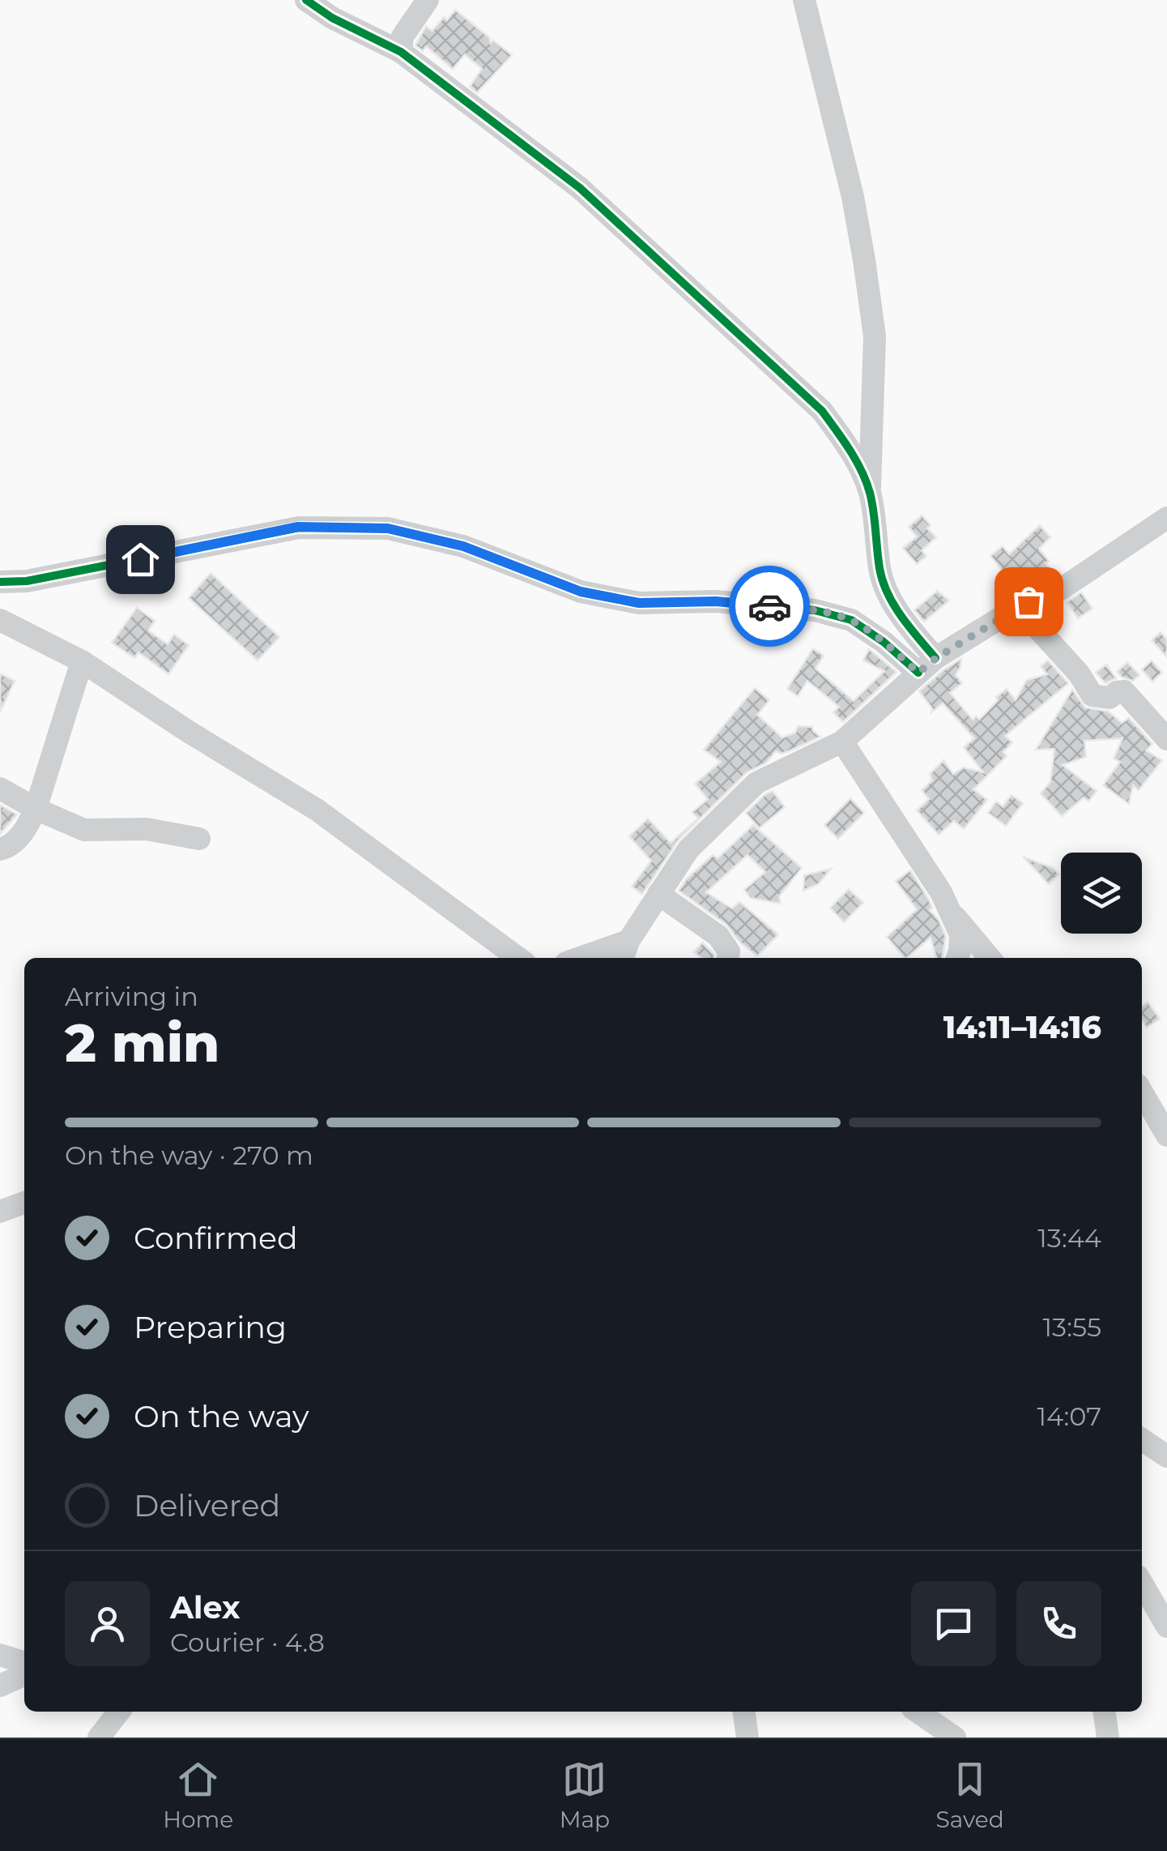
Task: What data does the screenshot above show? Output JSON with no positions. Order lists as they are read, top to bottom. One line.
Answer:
{"page":{"heading":["2 min","Arriving in","14:11–14:16"],"panel":["Alex","Courier · 4.8"],"bar":"On the way · 270 m","list":[["Confirmed","13:44"],["Preparing","13:55"],["On the way","14:07"],"Delivered"],"tabs":["Home","Map","Saved"]}}
